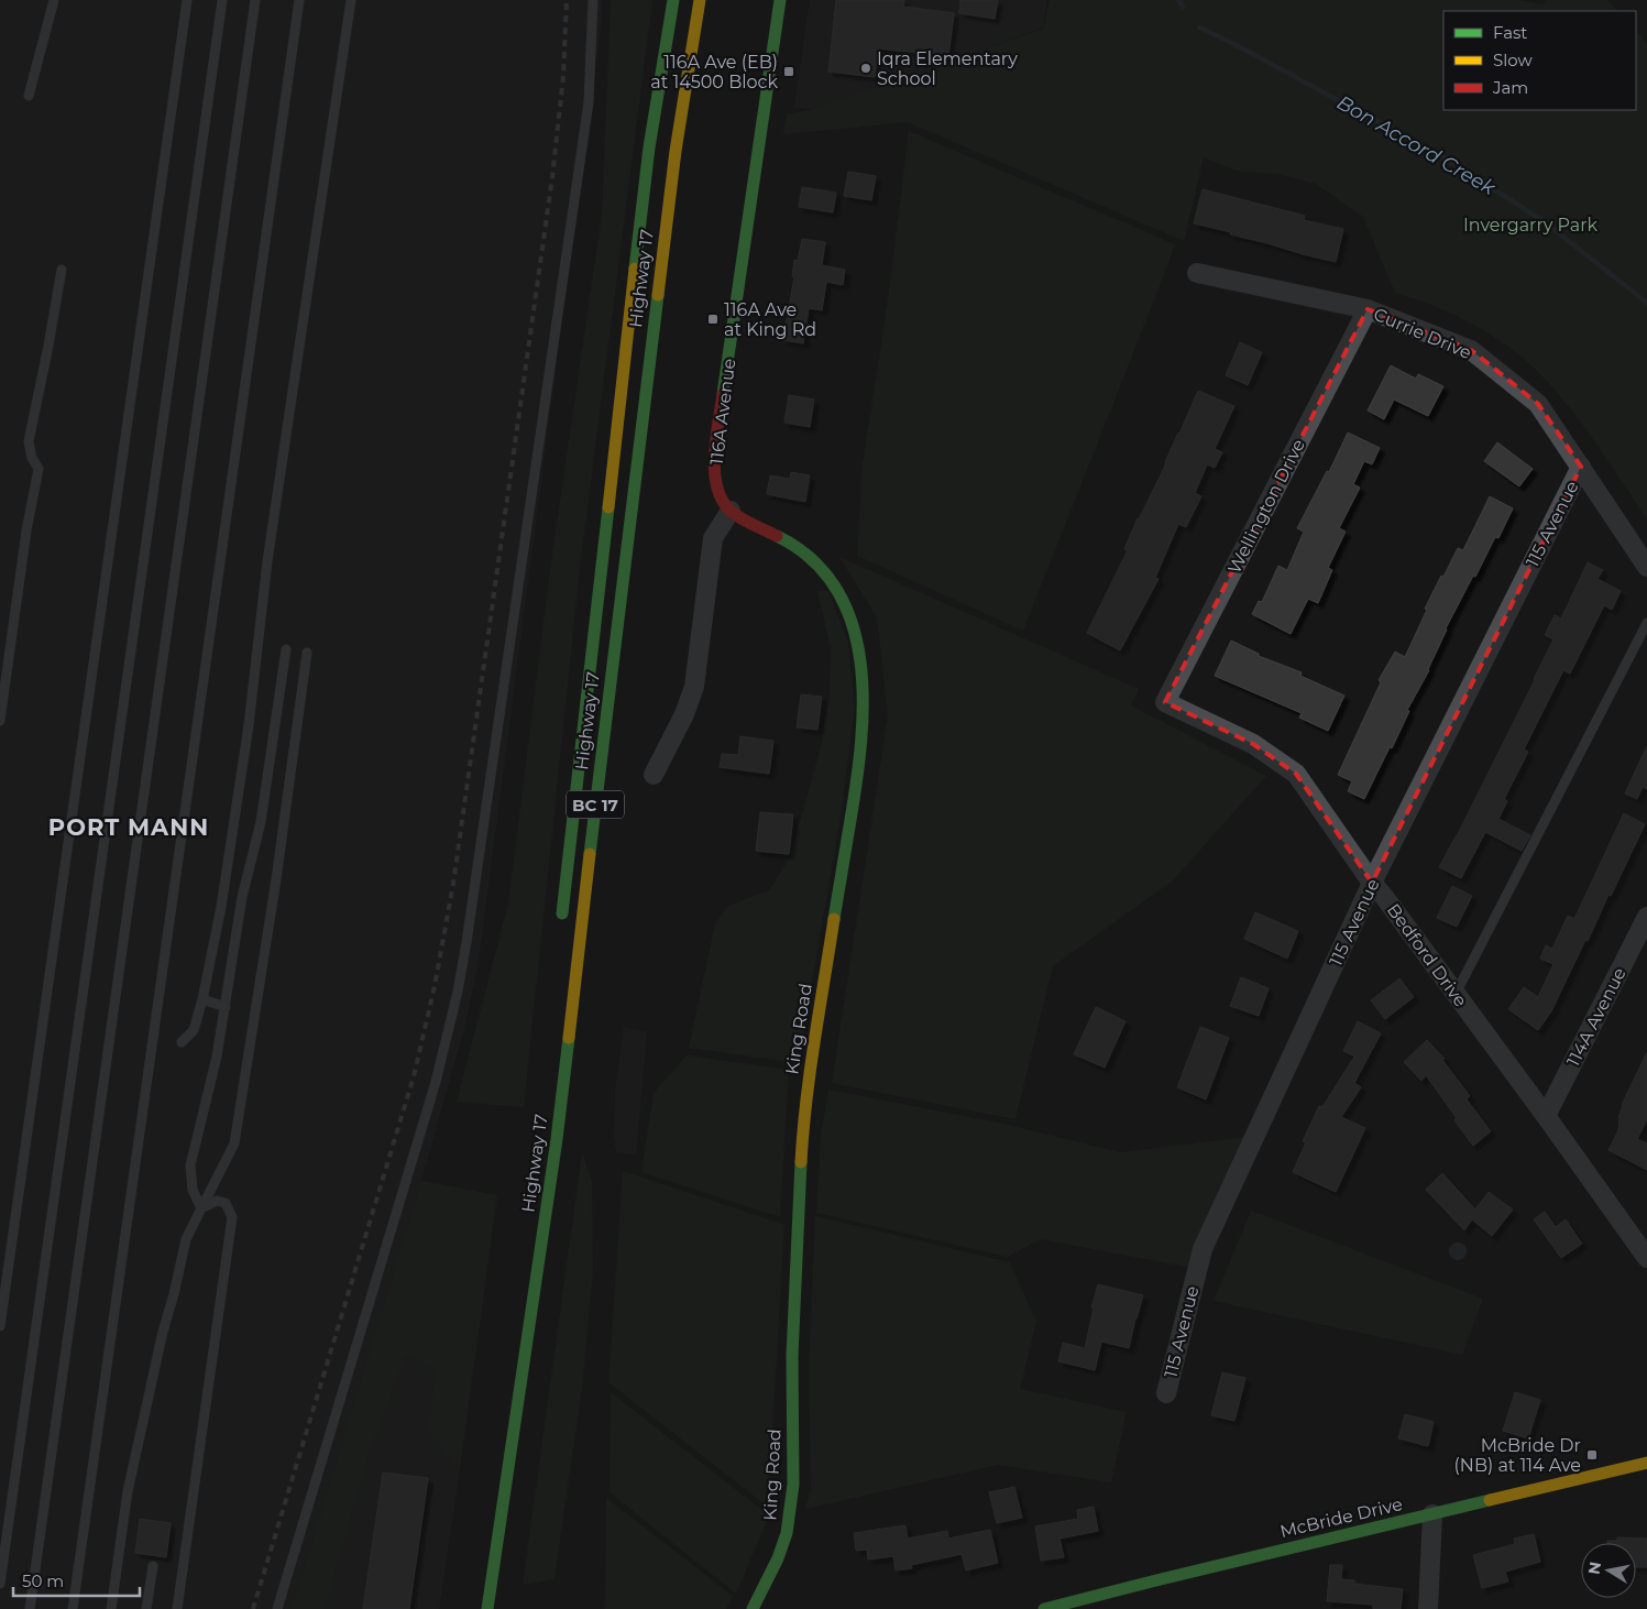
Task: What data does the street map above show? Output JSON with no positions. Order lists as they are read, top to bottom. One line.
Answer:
{"streets":{"main road":["Highway 17","116A Avenue","BC 17","King Road","McBride Drive"],"street":["Currie Drive","Wellington Drive","115 Avenue","Bedford Drive","114A Avenue"]},"crossings":[["Currie Drive","Wellington Drive"],["Currie Drive","115 Avenue"],["116A Avenue","King Road"],["Wellington Drive","Bedford Drive"],["115 Avenue","Bedford Drive"],["Bedford Drive","114A Avenue"]],"districts":["PORT MANN"],"water":["Bon Accord Creek"],"parks":["Invergarry Park"],"places":{"other":["Iqra Elementary School"],"transit":["116A Ave (EB) at 14500 Block","116A Ave at King Rd","McBride Dr (NB) at 114 Ave"]},"legend":["Fast","Slow","Jam"],"scale_bar":"50 m","north":"left"}
